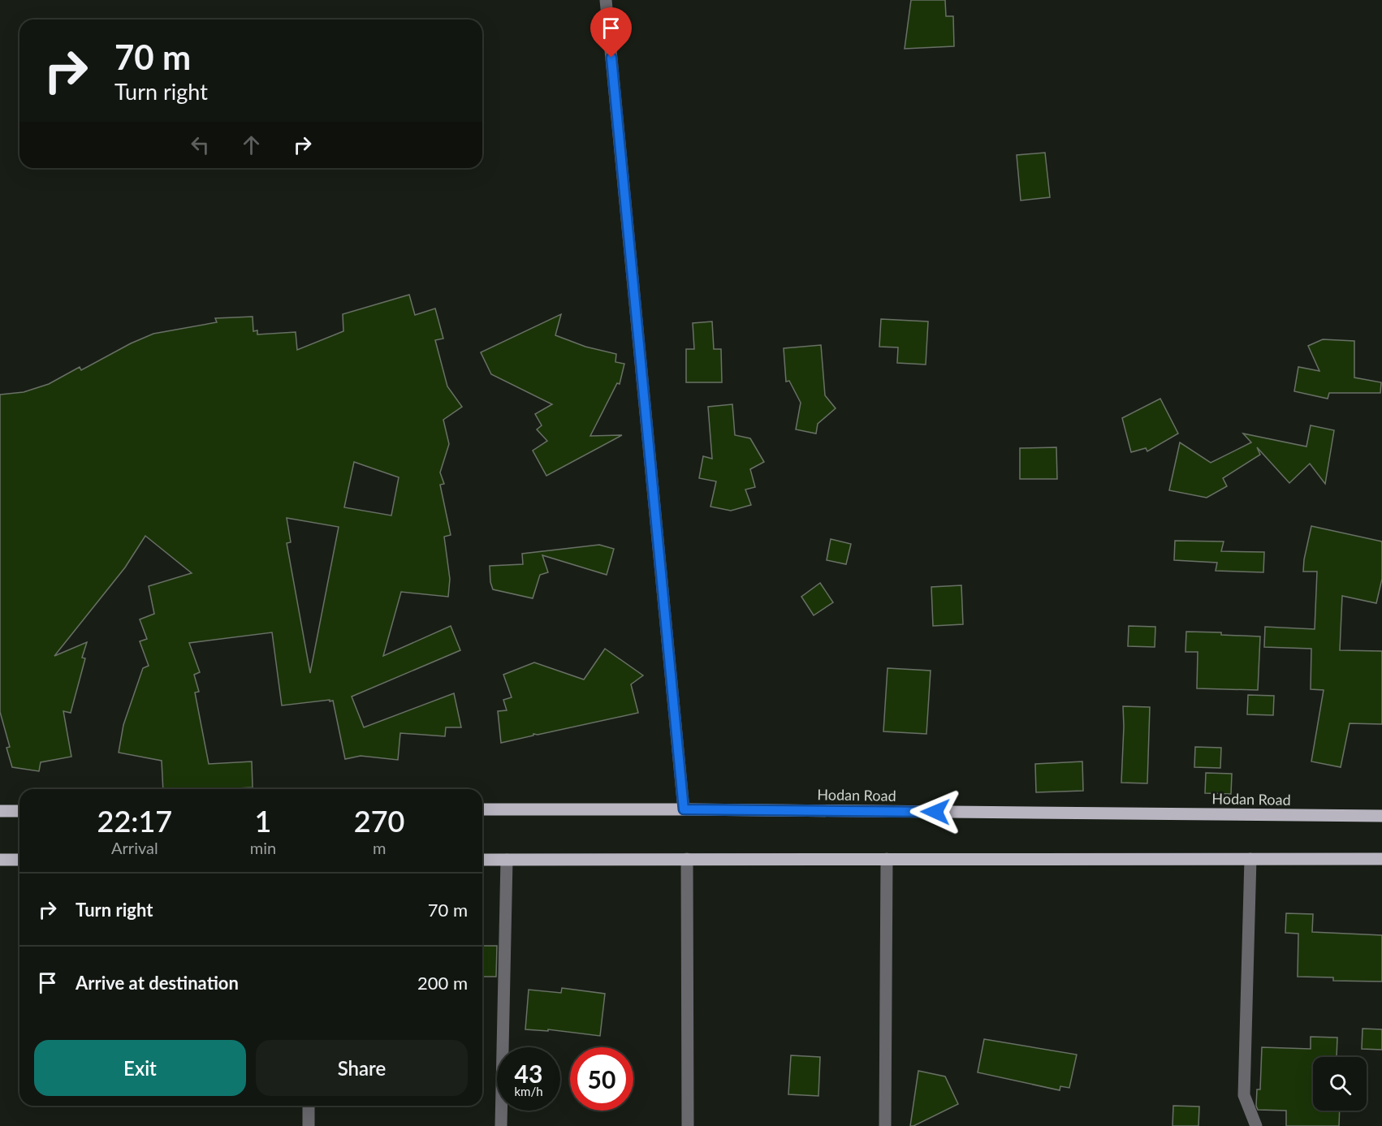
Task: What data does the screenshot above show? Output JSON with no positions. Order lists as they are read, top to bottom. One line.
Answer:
{"streets":{"main road":["Hodan Road"]},"page":{"turn":["70 m","Turn right"],"eta":["22:17","Arrival","1","min","270","m"],"list":[{"name":"Turn right","value":"70 m"},{"name":"Arrive at destination","value":"200 m"}],"buttons":["Exit","Share"],"speed":"43 km/h","limit":"50"}}
